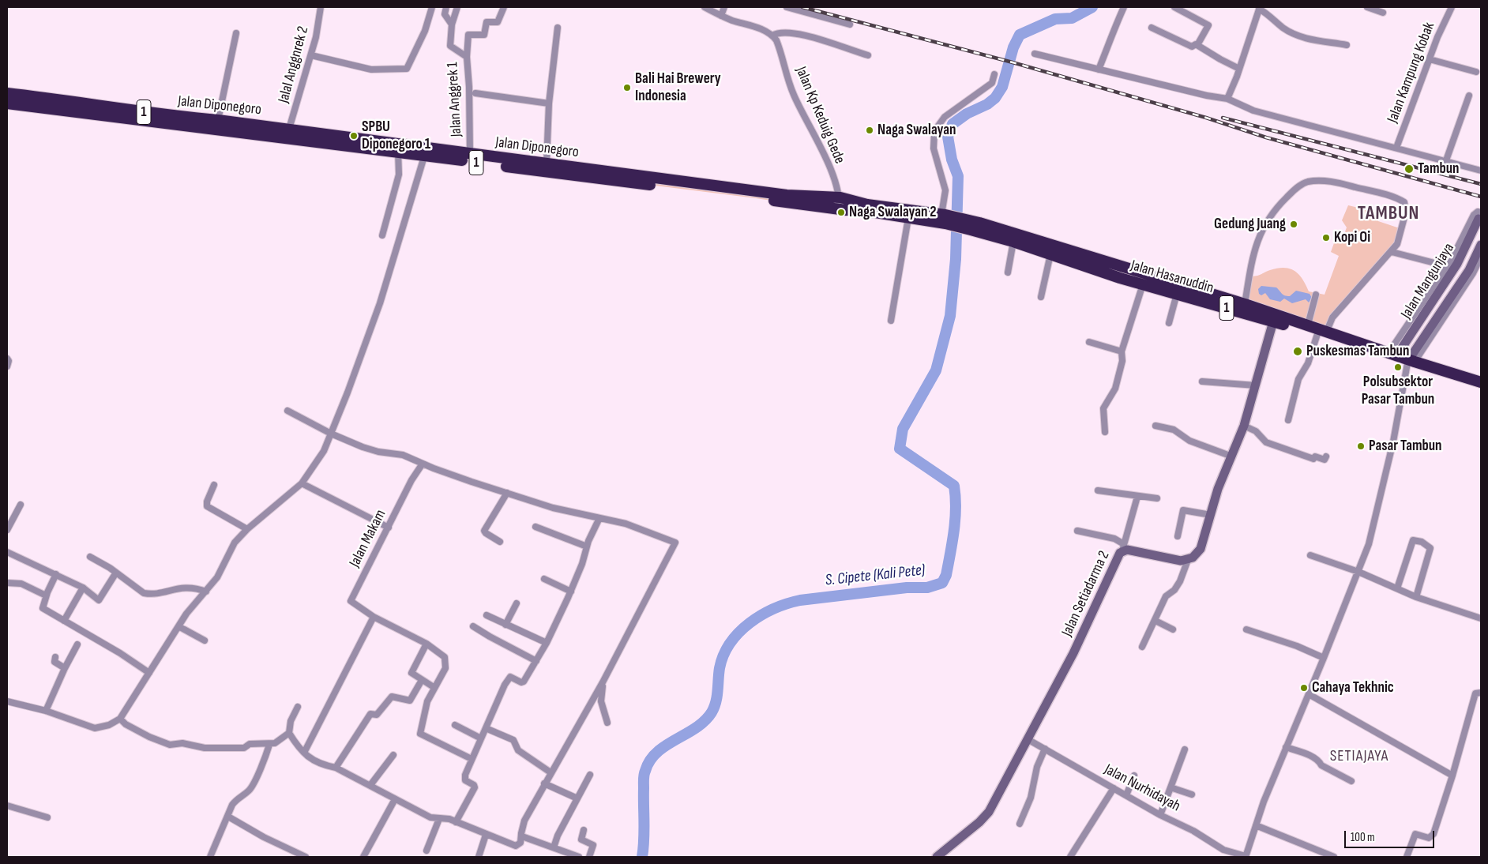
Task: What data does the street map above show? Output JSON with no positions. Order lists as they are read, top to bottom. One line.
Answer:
{"streets":{"highway":["Jalan Diponegoro","1","Jalan Hasanuddin"],"main road":["Jalan Mangunjaya","Jalan Setiadarma 2"],"street":["Jalal Anggnrek 2","Jalan Kampung Kobak","Jalan Anggrek 1","Jalan Kp Keduig Gede","Jalan Makam","Jalan Nurhidayah"]},"crossings":[["Jalal Anggnrek 2","Jalan Diponegoro"],["Jalan Anggrek 1","Jalan Diponegoro"],["Jalan Diponegoro","Jalan Kp Keduig Gede"],["Jalan Diponegoro","Jalan Hasanuddin"],["Jalan Hasanuddin","Jalan Mangunjaya"],["Jalan Setiadarma 2","Jalan Nurhidayah"]],"districts":["TAMBUN","SETIAJAYA"],"water":["S. Cipete (Kali Pete)"],"places":["Bali Hai Brewery Indonesia","Naga Swalayan","SPBU Diponegoro 1","Tambun","Naga Swalayan 2","Gedung Juang","Kopi Oi","Puskesmas Tambun","Polsubsektor Pasar Tambun","Pasar Tambun","Cahaya Tekhnic"],"scale_bar":"100 m"}
